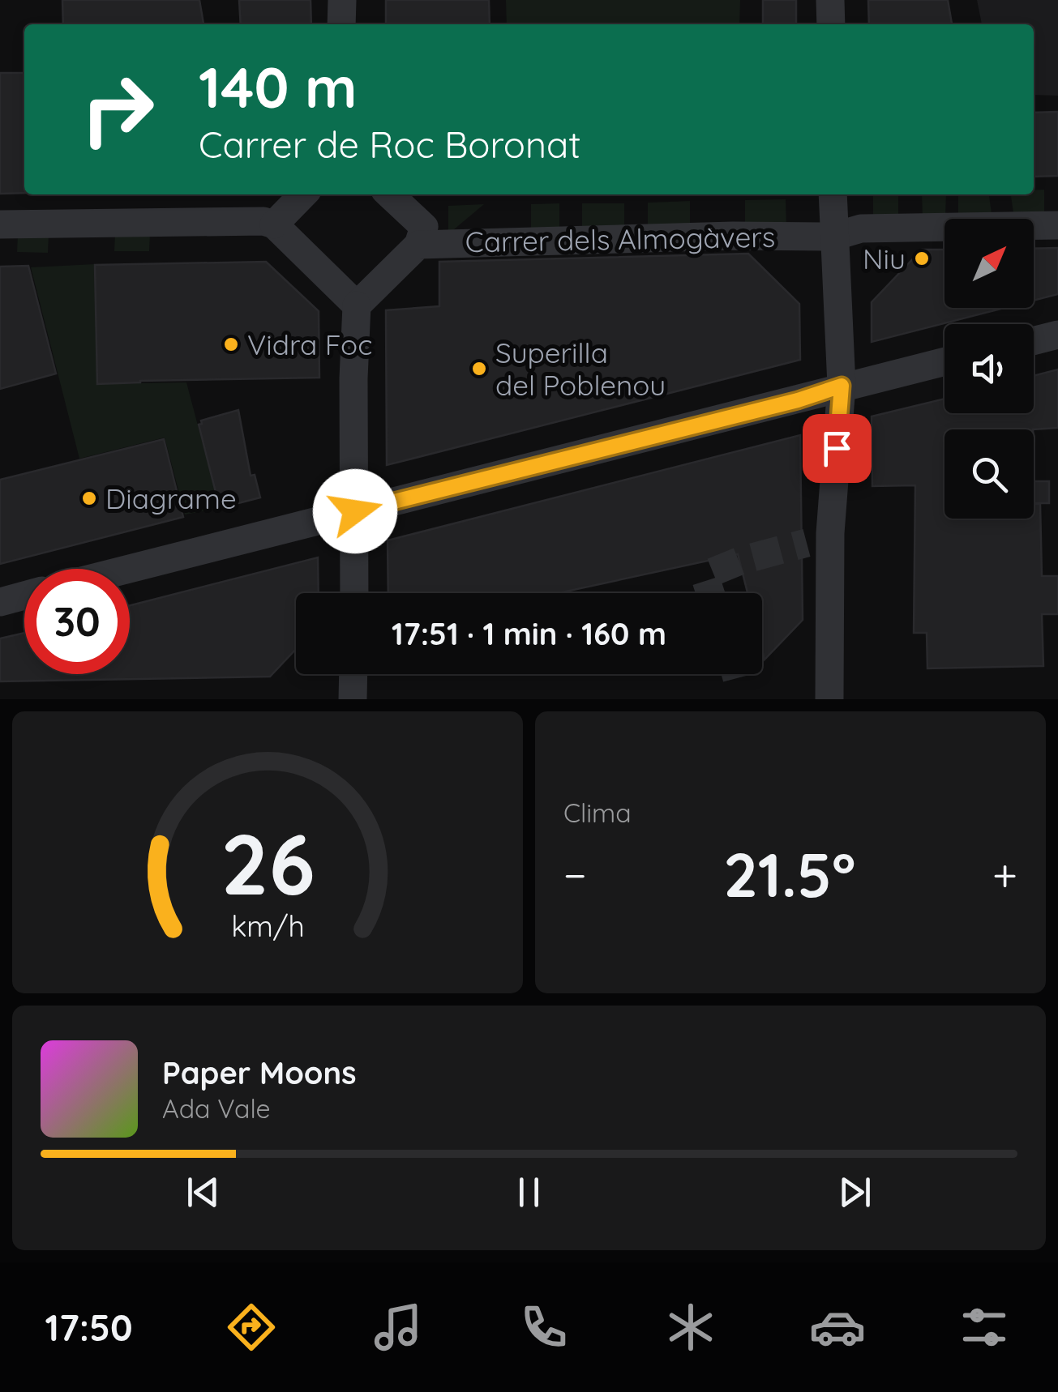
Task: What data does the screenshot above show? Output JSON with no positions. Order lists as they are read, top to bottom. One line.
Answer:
{"streets":{"street":["Carrer dels Almogàvers"]},"places":["Niu","Vidra Foc","Superilla del Poblenou","Diagrame"],"north":"top right","page":{"turn":["140 m","Carrer de Roc Boronat"],"limit":"30","trip":"17:51 · 1 min · 160 m","tile":"Clima","heat":["−","21.5°","+"],"song":["Paper Moons","Ada Vale"],"tabs":"17:50","gauge":["26","km/h"]}}
